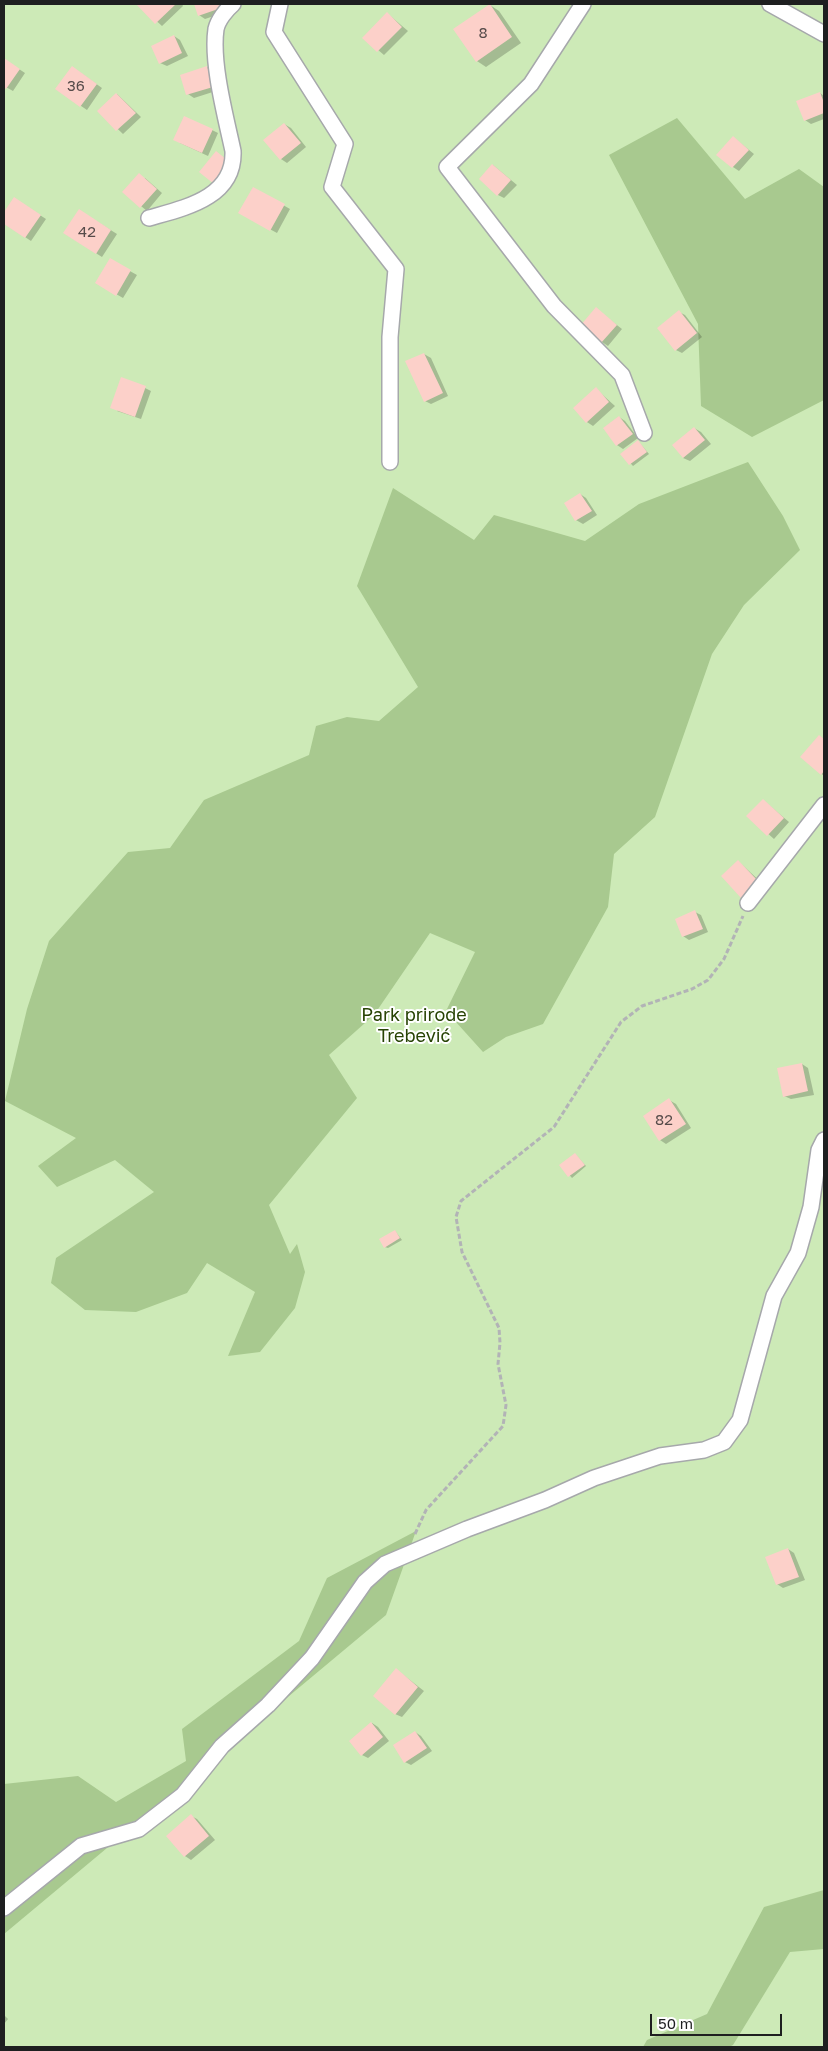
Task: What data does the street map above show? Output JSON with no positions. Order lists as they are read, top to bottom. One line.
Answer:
{"parks":["Park prirode Trebević"],"house_numbers":["8","36","42","82"],"scale_bar":"50 m"}
